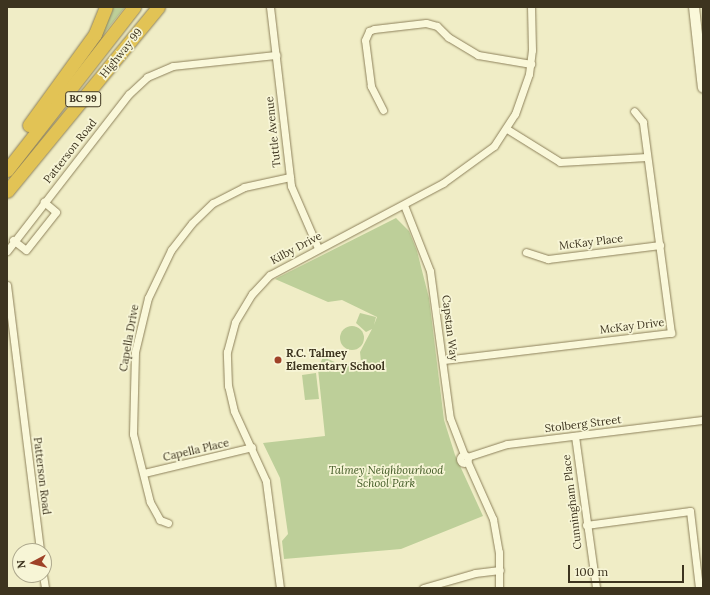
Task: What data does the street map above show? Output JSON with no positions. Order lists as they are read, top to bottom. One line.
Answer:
{"streets":{"highway":["Highway 99","BC 99"],"street":["Tuttle Avenue","Patterson Road","McKay Place","Kilby Drive","McKay Drive","Capstan Way","Capella Drive","Stolberg Street","Capella Place","Cunningham Place"]},"crossings":[["Tuttle Avenue","Patterson Road"],["Tuttle Avenue","Kilby Drive"],["Tuttle Avenue","Capella Drive"],["McKay Place","McKay Drive"],["Kilby Drive","Capstan Way"],["Kilby Drive","Capella Place"],["McKay Drive","Capstan Way"],["Capstan Way","Stolberg Street"],["Capella Drive","Capella Place"],["Stolberg Street","Cunningham Place"]],"parks":["Talmey Neighbourhood School Park"],"places":["R.C. Talmey Elementary School"],"scale_bar":"100 m","north":"left"}
